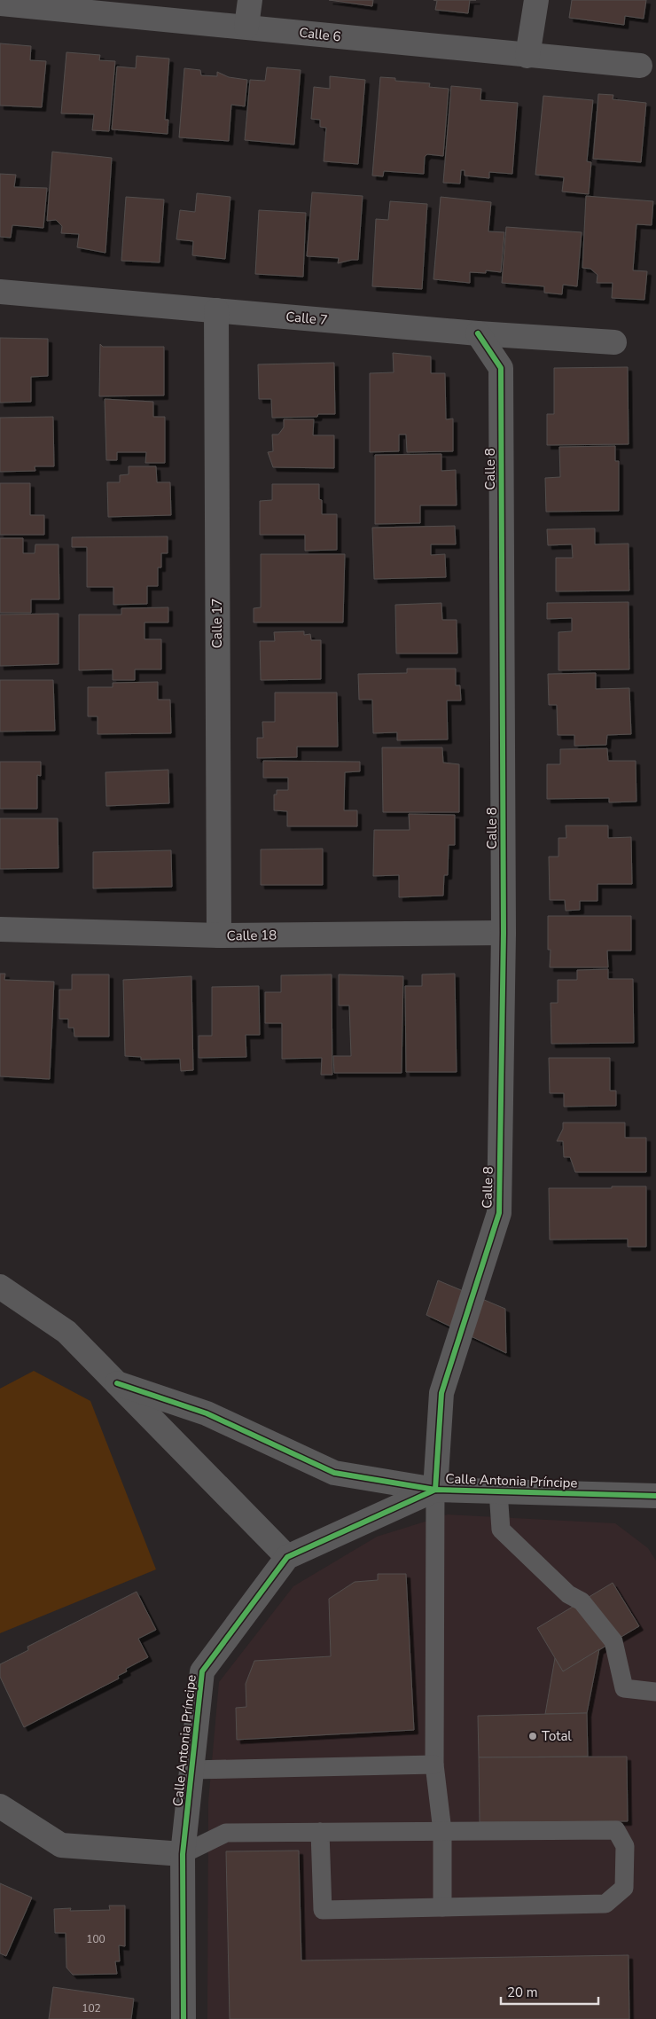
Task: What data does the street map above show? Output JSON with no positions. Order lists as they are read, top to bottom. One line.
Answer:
{"streets":{"street":["Calle 6","Calle 7","Calle 8","Calle 17","Calle 18","Calle Antonia Príncipe"]},"crossings":[["Calle 7","Calle 8"],["Calle 7","Calle 17"],["Calle 8","Calle 18"],["Calle 8","Calle Antonia Príncipe"],["Calle 17","Calle 18"]],"places":["Total"],"house_numbers":["100","102"],"scale_bar":"20 m"}
